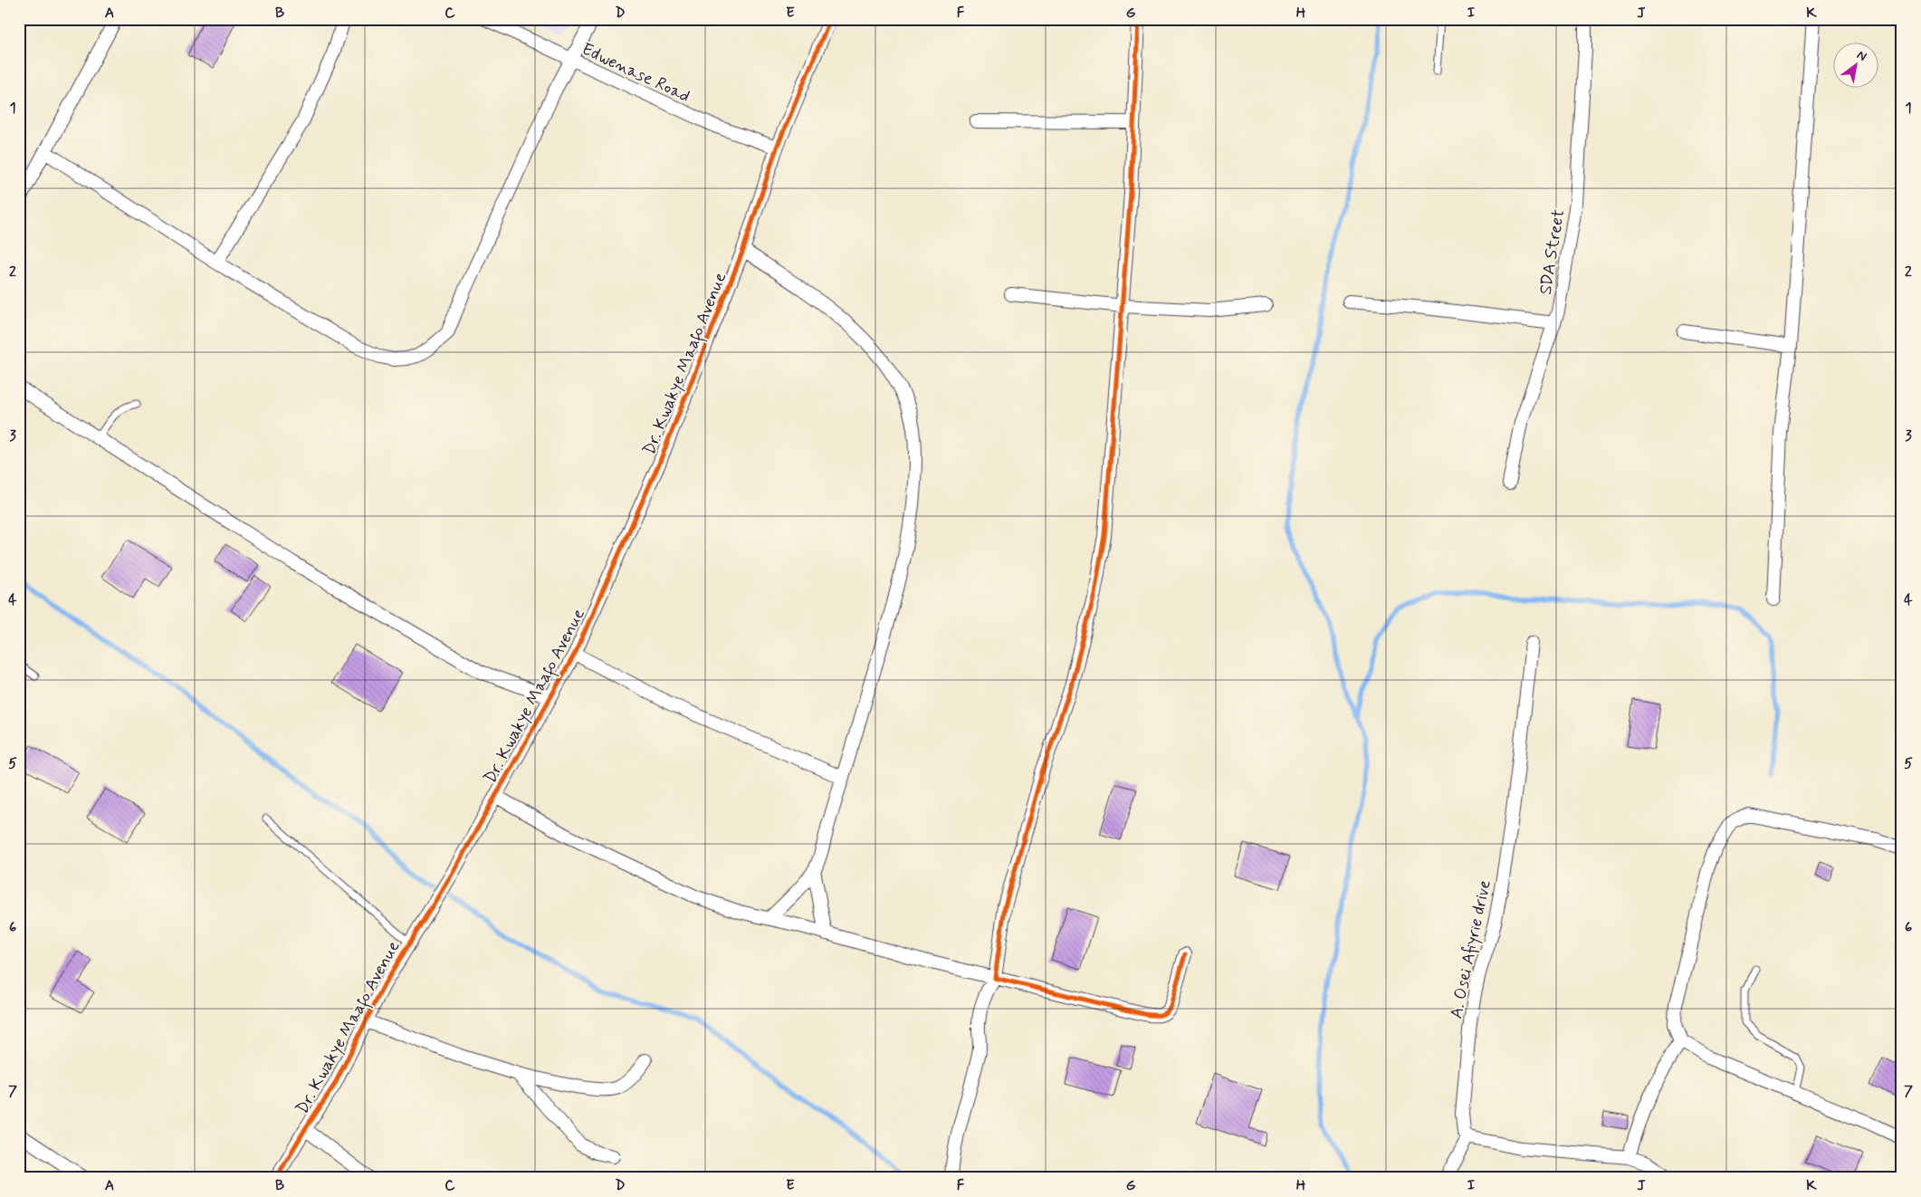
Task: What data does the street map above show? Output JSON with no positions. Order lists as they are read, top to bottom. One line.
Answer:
{"streets":{"street":["Edwenase Road","SDA Street","Dr. Kwakye Maafo Avenue","A. Osei Afiyrie drive"]},"crossings":[["Edwenase Road","Dr. Kwakye Maafo Avenue"]],"north":"top right","grid":{"columns":["A","B","C","D","E","F","G","H","I","J","K"],"rows":["1","2","3","4","5","6","7"]}}
